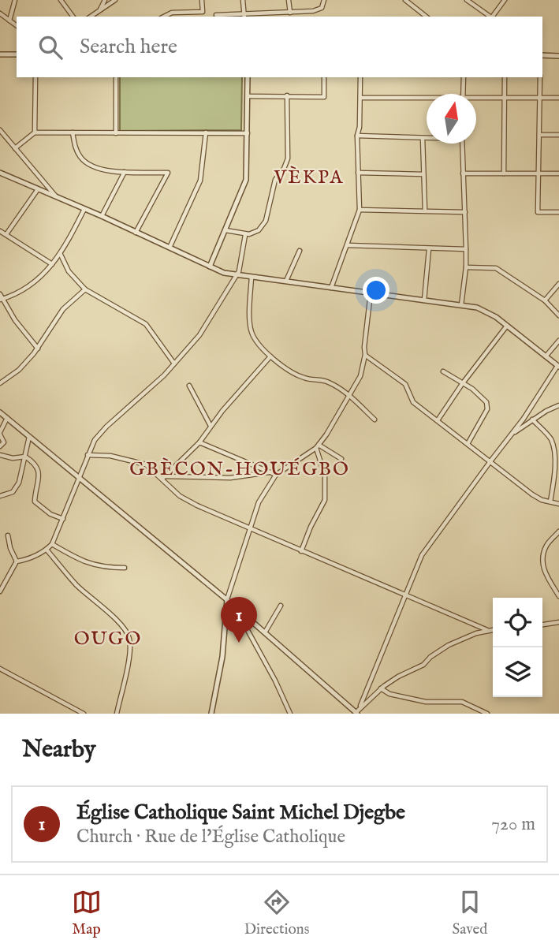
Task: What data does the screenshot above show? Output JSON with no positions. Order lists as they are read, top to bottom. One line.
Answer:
{"districts":["VÈKPA","GBÈCON-HOUÉGBO","OUGO"],"north":"top","page":{"search":"Search here","pins":"1","heading":"Nearby","list":[{"mark":"1","name":"Église Catholique Saint Michel Djegbe","note":"Church · Rue de l'Église Catholique","value":"720 m"}],"nav":["Map","Directions","Saved"]}}
